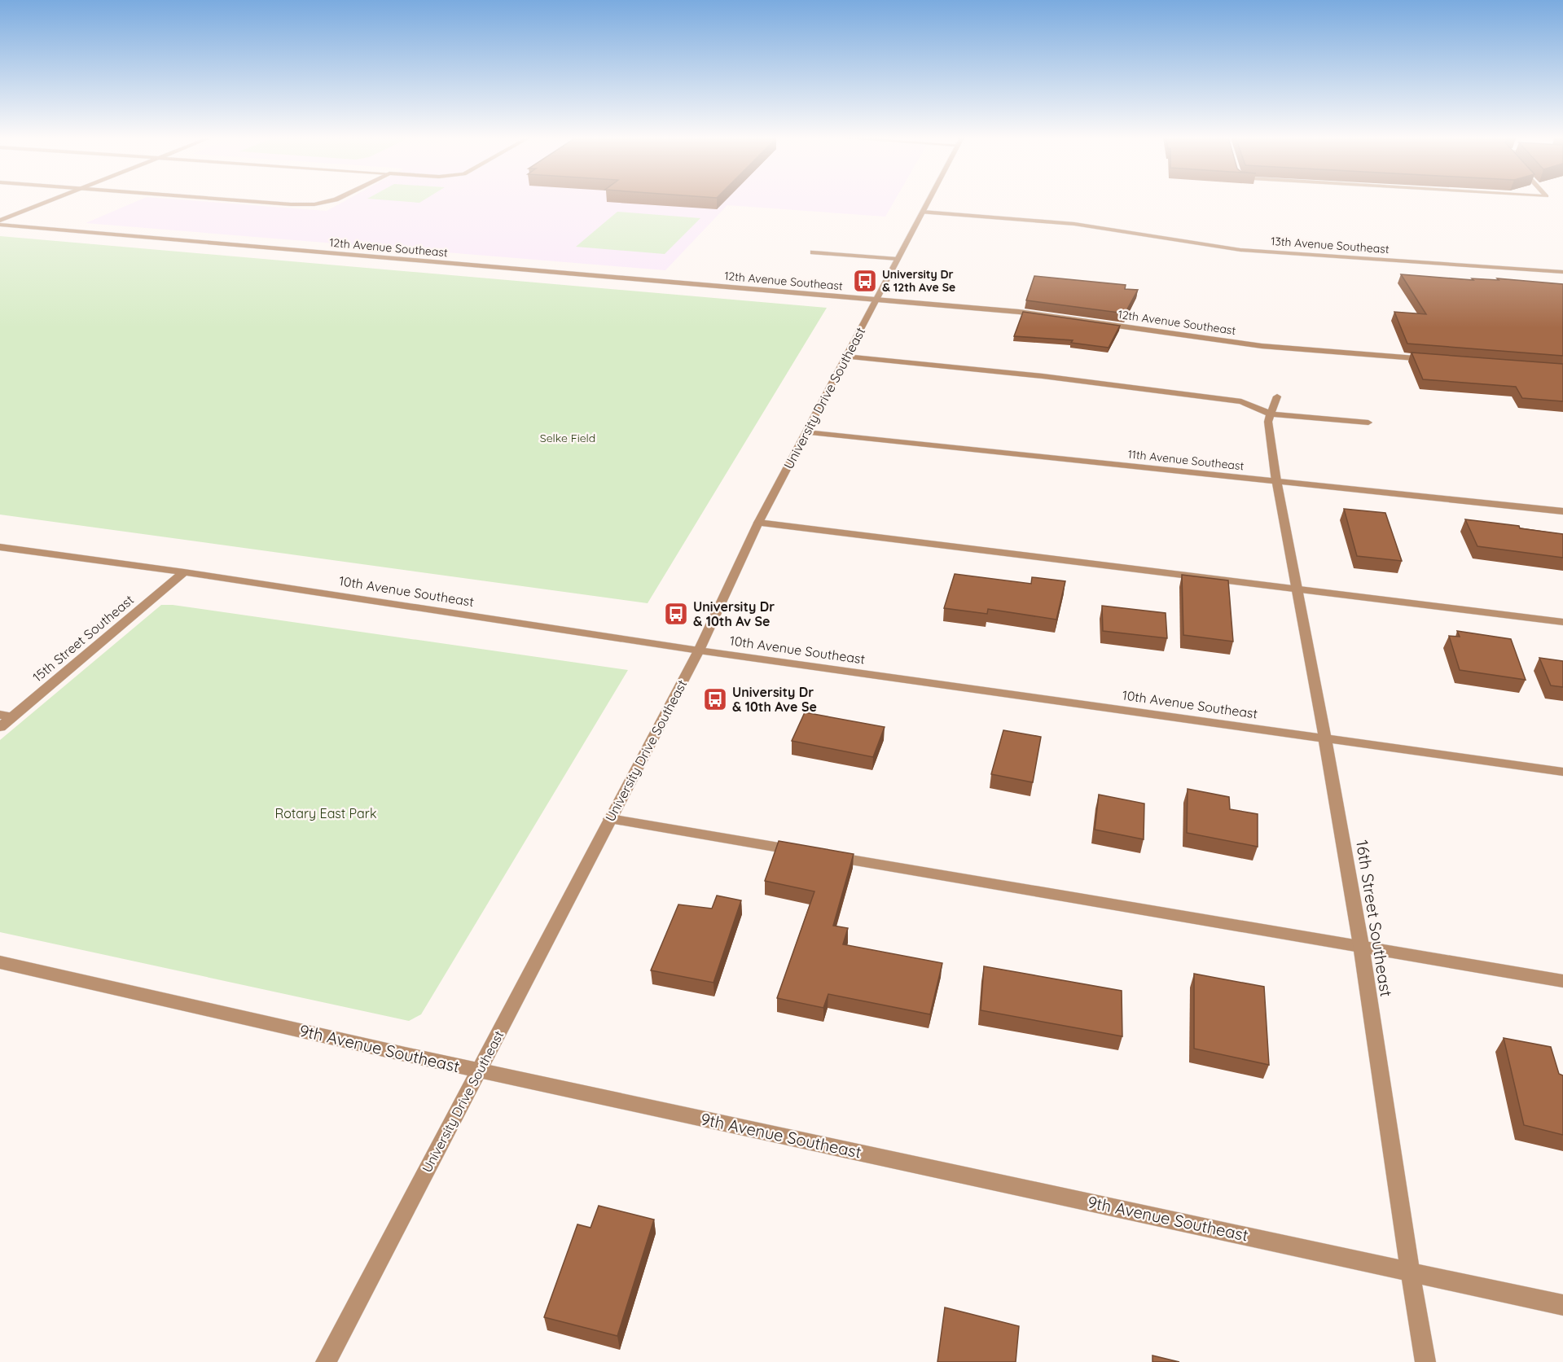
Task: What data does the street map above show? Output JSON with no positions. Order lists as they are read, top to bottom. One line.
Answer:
{"streets":{"street":["13th Avenue Southeast","12th Avenue Southeast","University Drive Southeast","11th Avenue Southeast","10th Avenue Southeast","15th Street Southeast","16th Street Southeast","9th Avenue Southeast"]},"crossings":[["13th Avenue Southeast","University Drive Southeast"],["12th Avenue Southeast","University Drive Southeast"],["University Drive Southeast","11th Avenue Southeast"],["University Drive Southeast","10th Avenue Southeast"],["University Drive Southeast","9th Avenue Southeast"],["11th Avenue Southeast","16th Street Southeast"],["10th Avenue Southeast","15th Street Southeast"],["10th Avenue Southeast","16th Street Southeast"],["16th Street Southeast","9th Avenue Southeast"]],"parks":["Selke Field","Rotary East Park"],"places":{"bus stop":["University Dr & 12th Ave Se","University Dr & 10th Av Se","University Dr & 10th Ave Se"]}}
